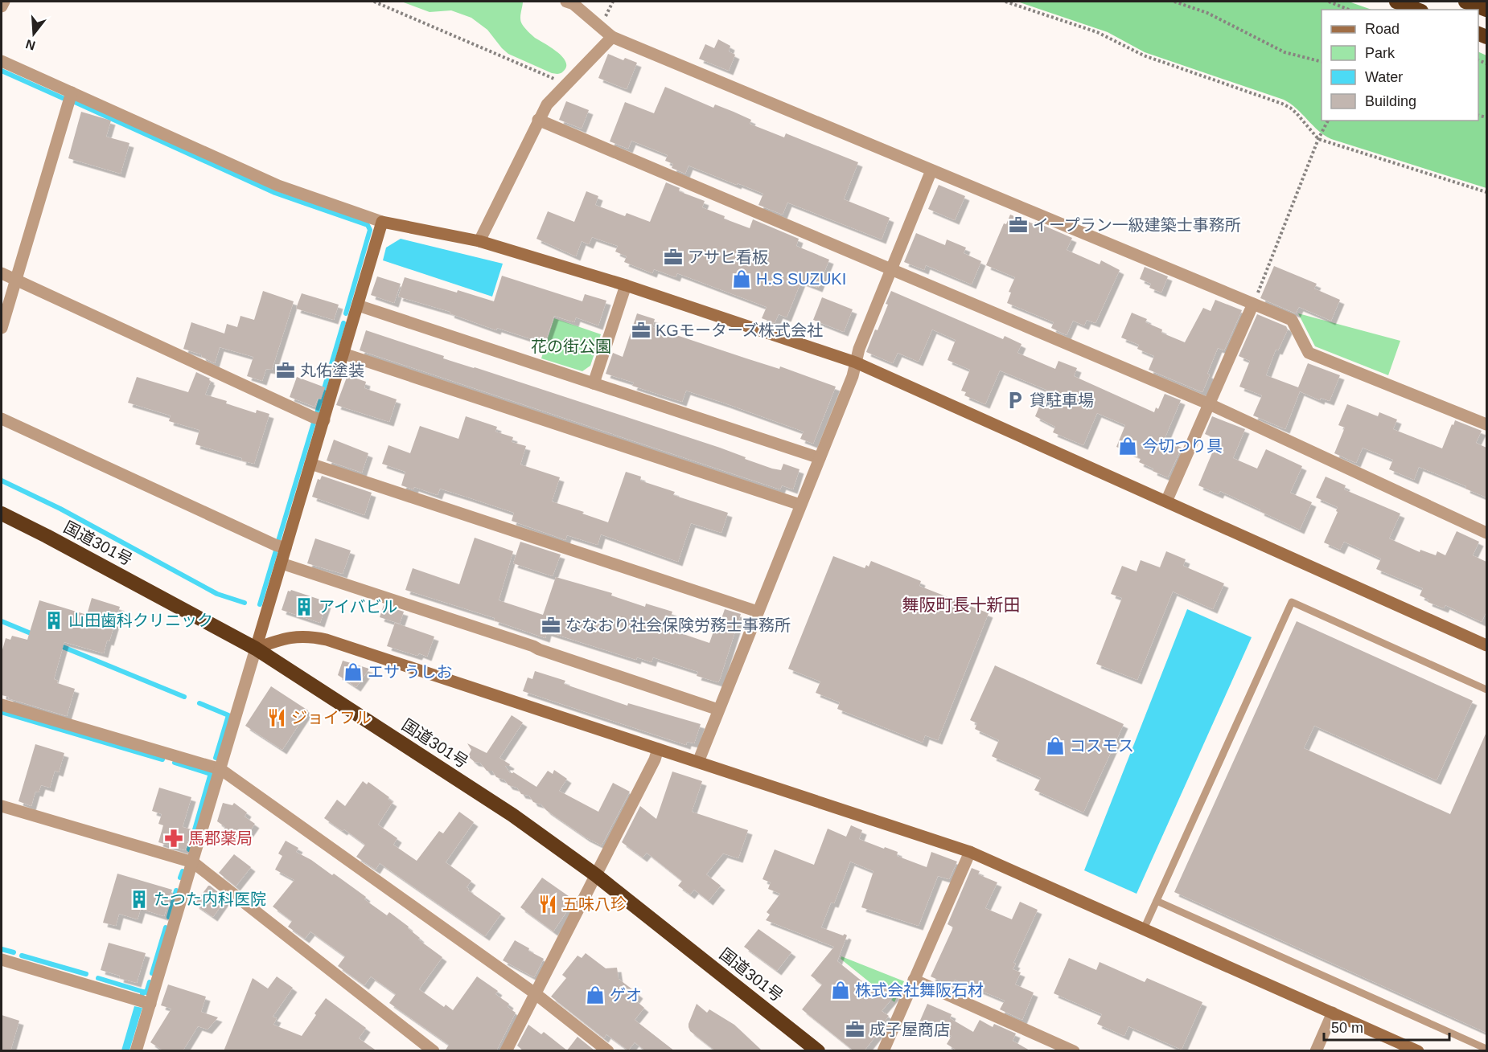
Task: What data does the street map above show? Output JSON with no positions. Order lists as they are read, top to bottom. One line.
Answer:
{"streets":{"highway":["国道301号"]},"districts":["舞阪町長十新田"],"parks":["花の街公園"],"places":{"office":["イープラン一級建築士事務所","アサヒ看板","KGモーターズ株式会社","丸佑塗装","ななおり社会保険労務士事務所","成子屋商店"],"shop":["H.S SUZUKI","今切つり具","エサ うしお","コスモス","株式会社舞阪石材","ゲオ"],"parking":["貸駐車場"],"building":["アイバビル","山田歯科クリニック","たつた内科医院"],"restaurant":["ジョイフル","五味八珍"],"pharmacy":["馬郡薬局"]},"legend":["Road","Park","Water","Building"],"scale_bar":"50 m","north":"bottom"}
